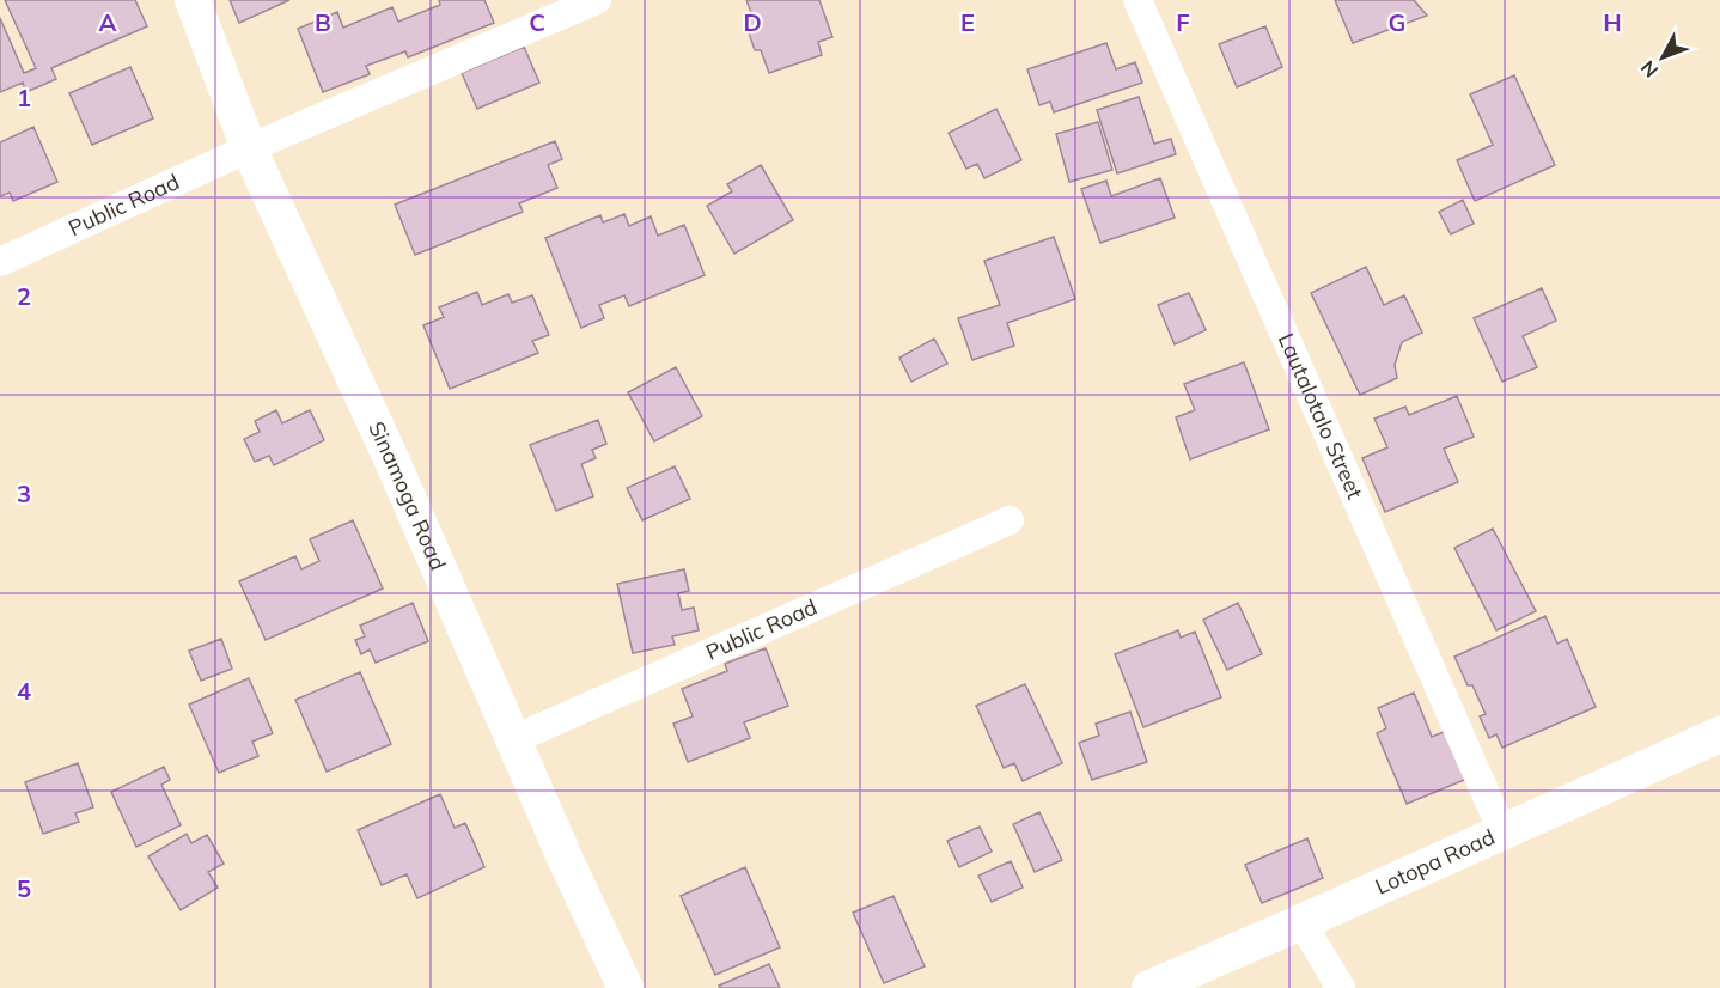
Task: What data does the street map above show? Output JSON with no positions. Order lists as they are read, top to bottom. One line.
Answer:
{"streets":{"street":["Public Road","Lautalotalo Street","Sinamoga Road","Lotopa Road"]},"crossings":[["Public Road","Sinamoga Road"],["Lautalotalo Street","Lotopa Road"]],"north":"bottom left","grid":{"columns":["A","B","C","D","E","F","G","H"],"rows":["1","2","3","4","5"]}}
